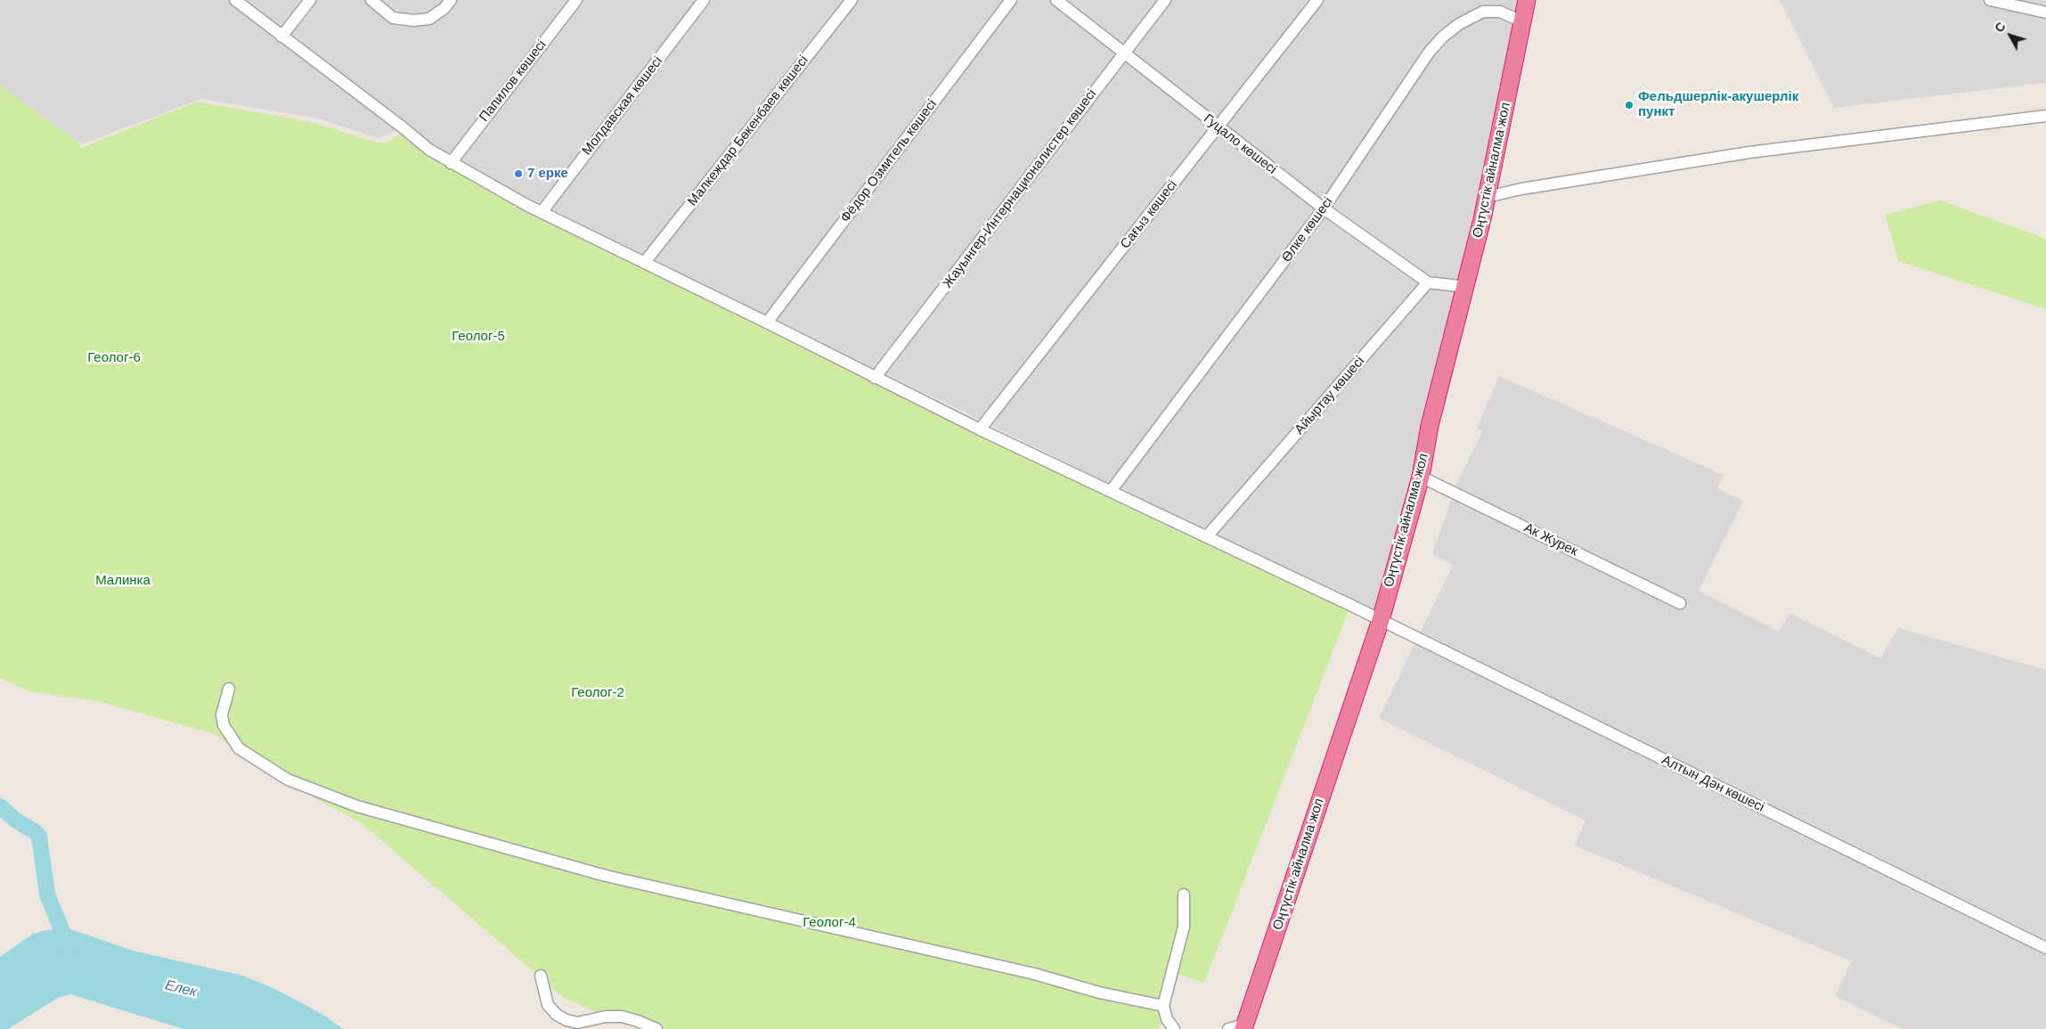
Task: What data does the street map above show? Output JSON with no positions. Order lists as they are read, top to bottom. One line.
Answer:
{"streets":{"highway":["Оңтүстік айналма жол"],"street":["Папилов көшесі","Молдавская көшесі","Малкеждар Бөкенбаев көшесі","Гуцало көшесі","Фёдор Озмитель көшесі","Жауынгер-Интернационалистер көшесі","Сағыз көшесі","Өлке көшесі","Айыртау көшесі","Ак Журек","Алтын Дән көшесі"]},"crossings":[["Папилов көшесі","Алтын Дән көшесі"],["Молдавская көшесі","Алтын Дән көшесі"],["Малкеждар Бөкенбаев көшесі","Алтын Дән көшесі"],["Гуцало көшесі","Жауынгер-Интернационалистер көшесі"],["Гуцало көшесі","Сағыз көшесі"],["Гуцало көшесі","Өлке көшесі"],["Гуцало көшесі","Айыртау көшесі"],["Фёдор Озмитель көшесі","Алтын Дән көшесі"],["Оңтүстік айналма жол","Өлке көшесі"],["Оңтүстік айналма жол","Ак Журек"],["Оңтүстік айналма жол","Алтын Дән көшесі"],["Жауынгер-Интернационалистер көшесі","Алтын Дән көшесі"],["Сағыз көшесі","Алтын Дән көшесі"],["Өлке көшесі","Алтын Дән көшесі"],["Айыртау көшесі","Алтын Дән көшесі"]],"water":["Елек"],"parks":["Геолог-5","Геолог-6","Малинка","Геолог-2","Геолог-4"],"places":["Фельдшерлік-акушерлік пункт","7 ерке"],"north":"top left"}
